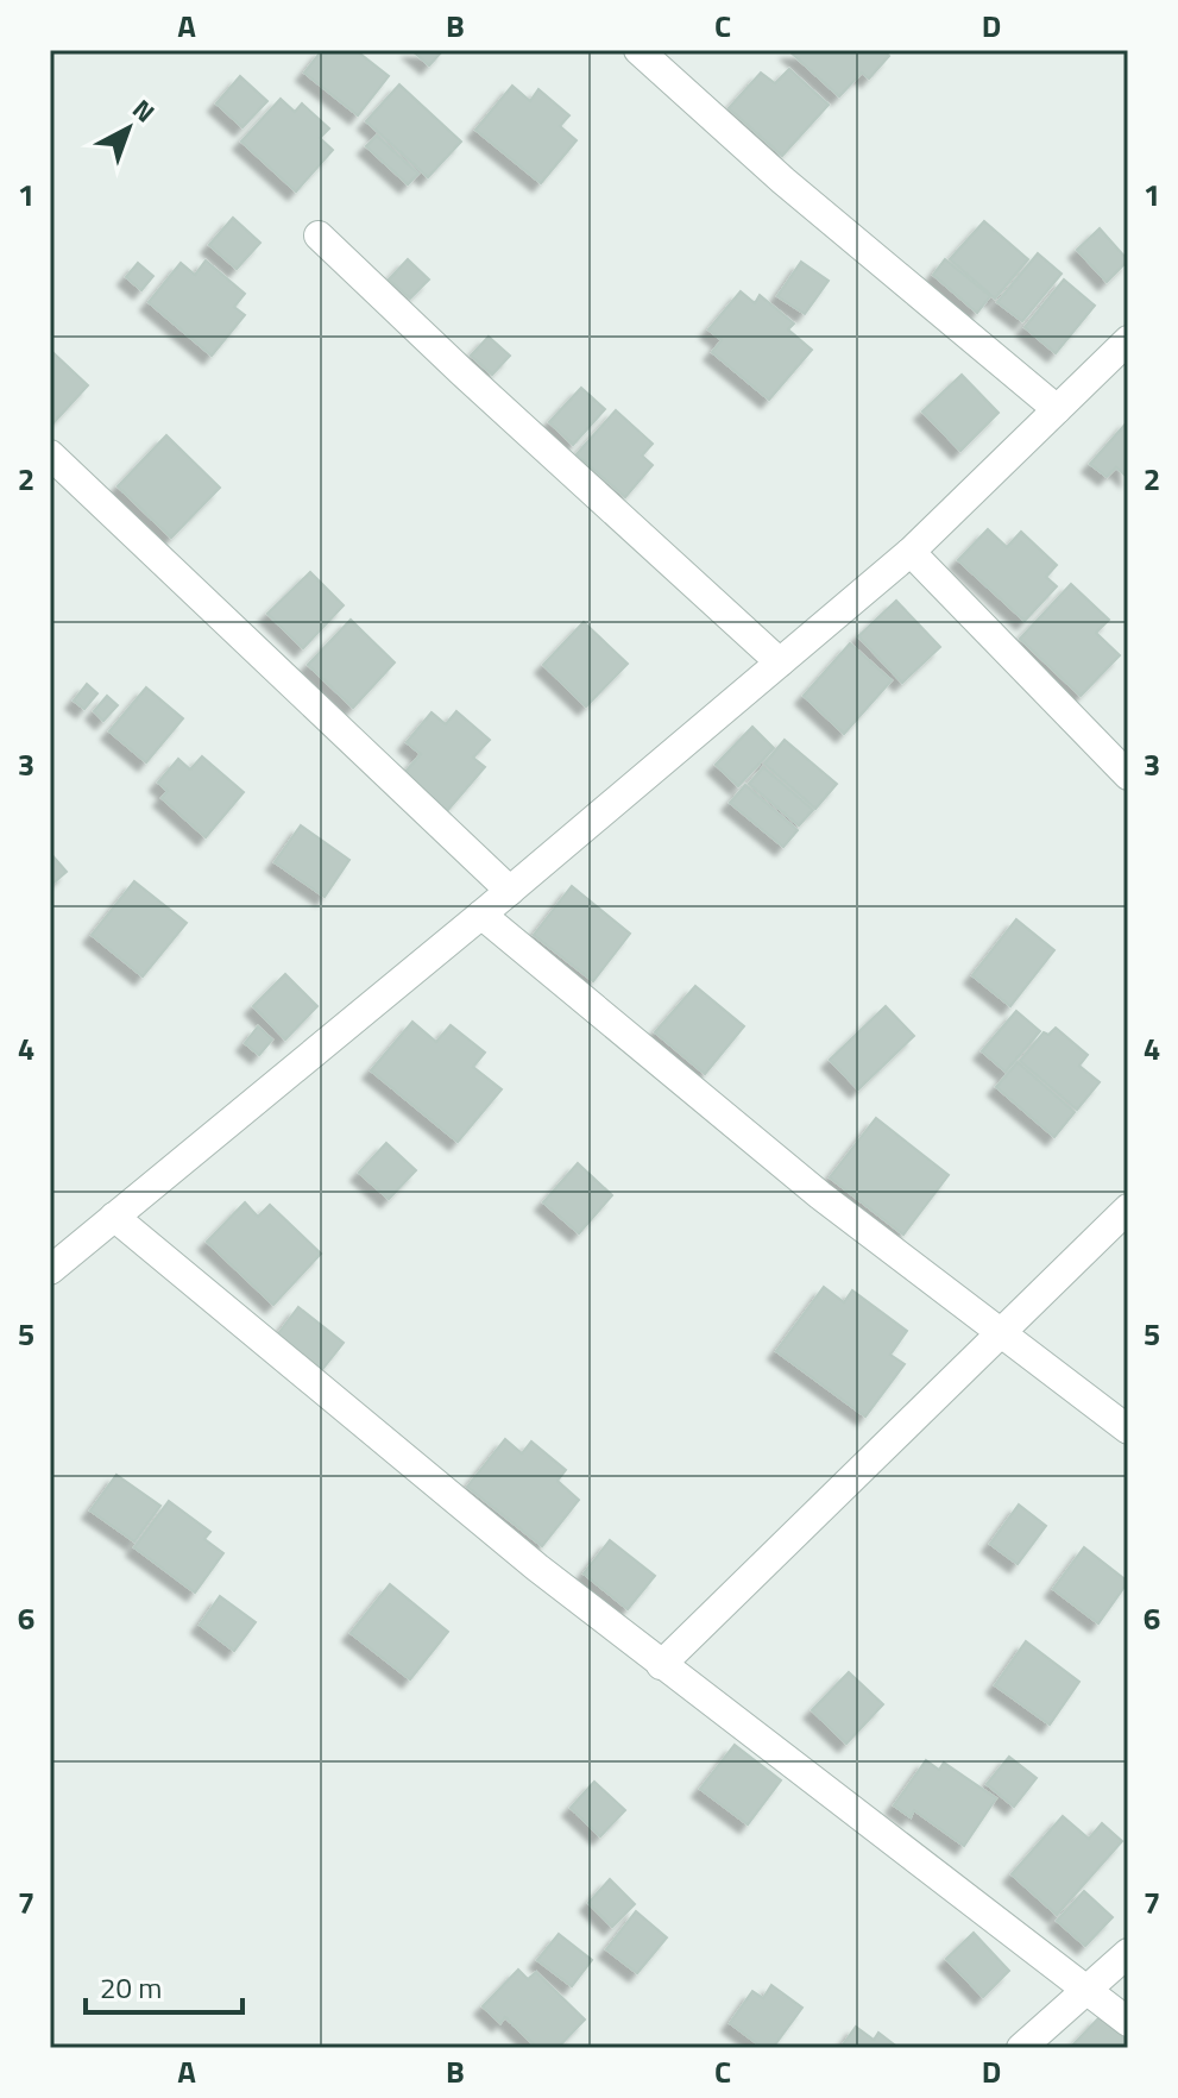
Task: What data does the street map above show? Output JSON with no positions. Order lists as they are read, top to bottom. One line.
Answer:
{"scale_bar":"20 m","north":"top right","grid":{"columns":["A","B","C","D"],"rows":["1","2","3","4","5","6","7"]}}
